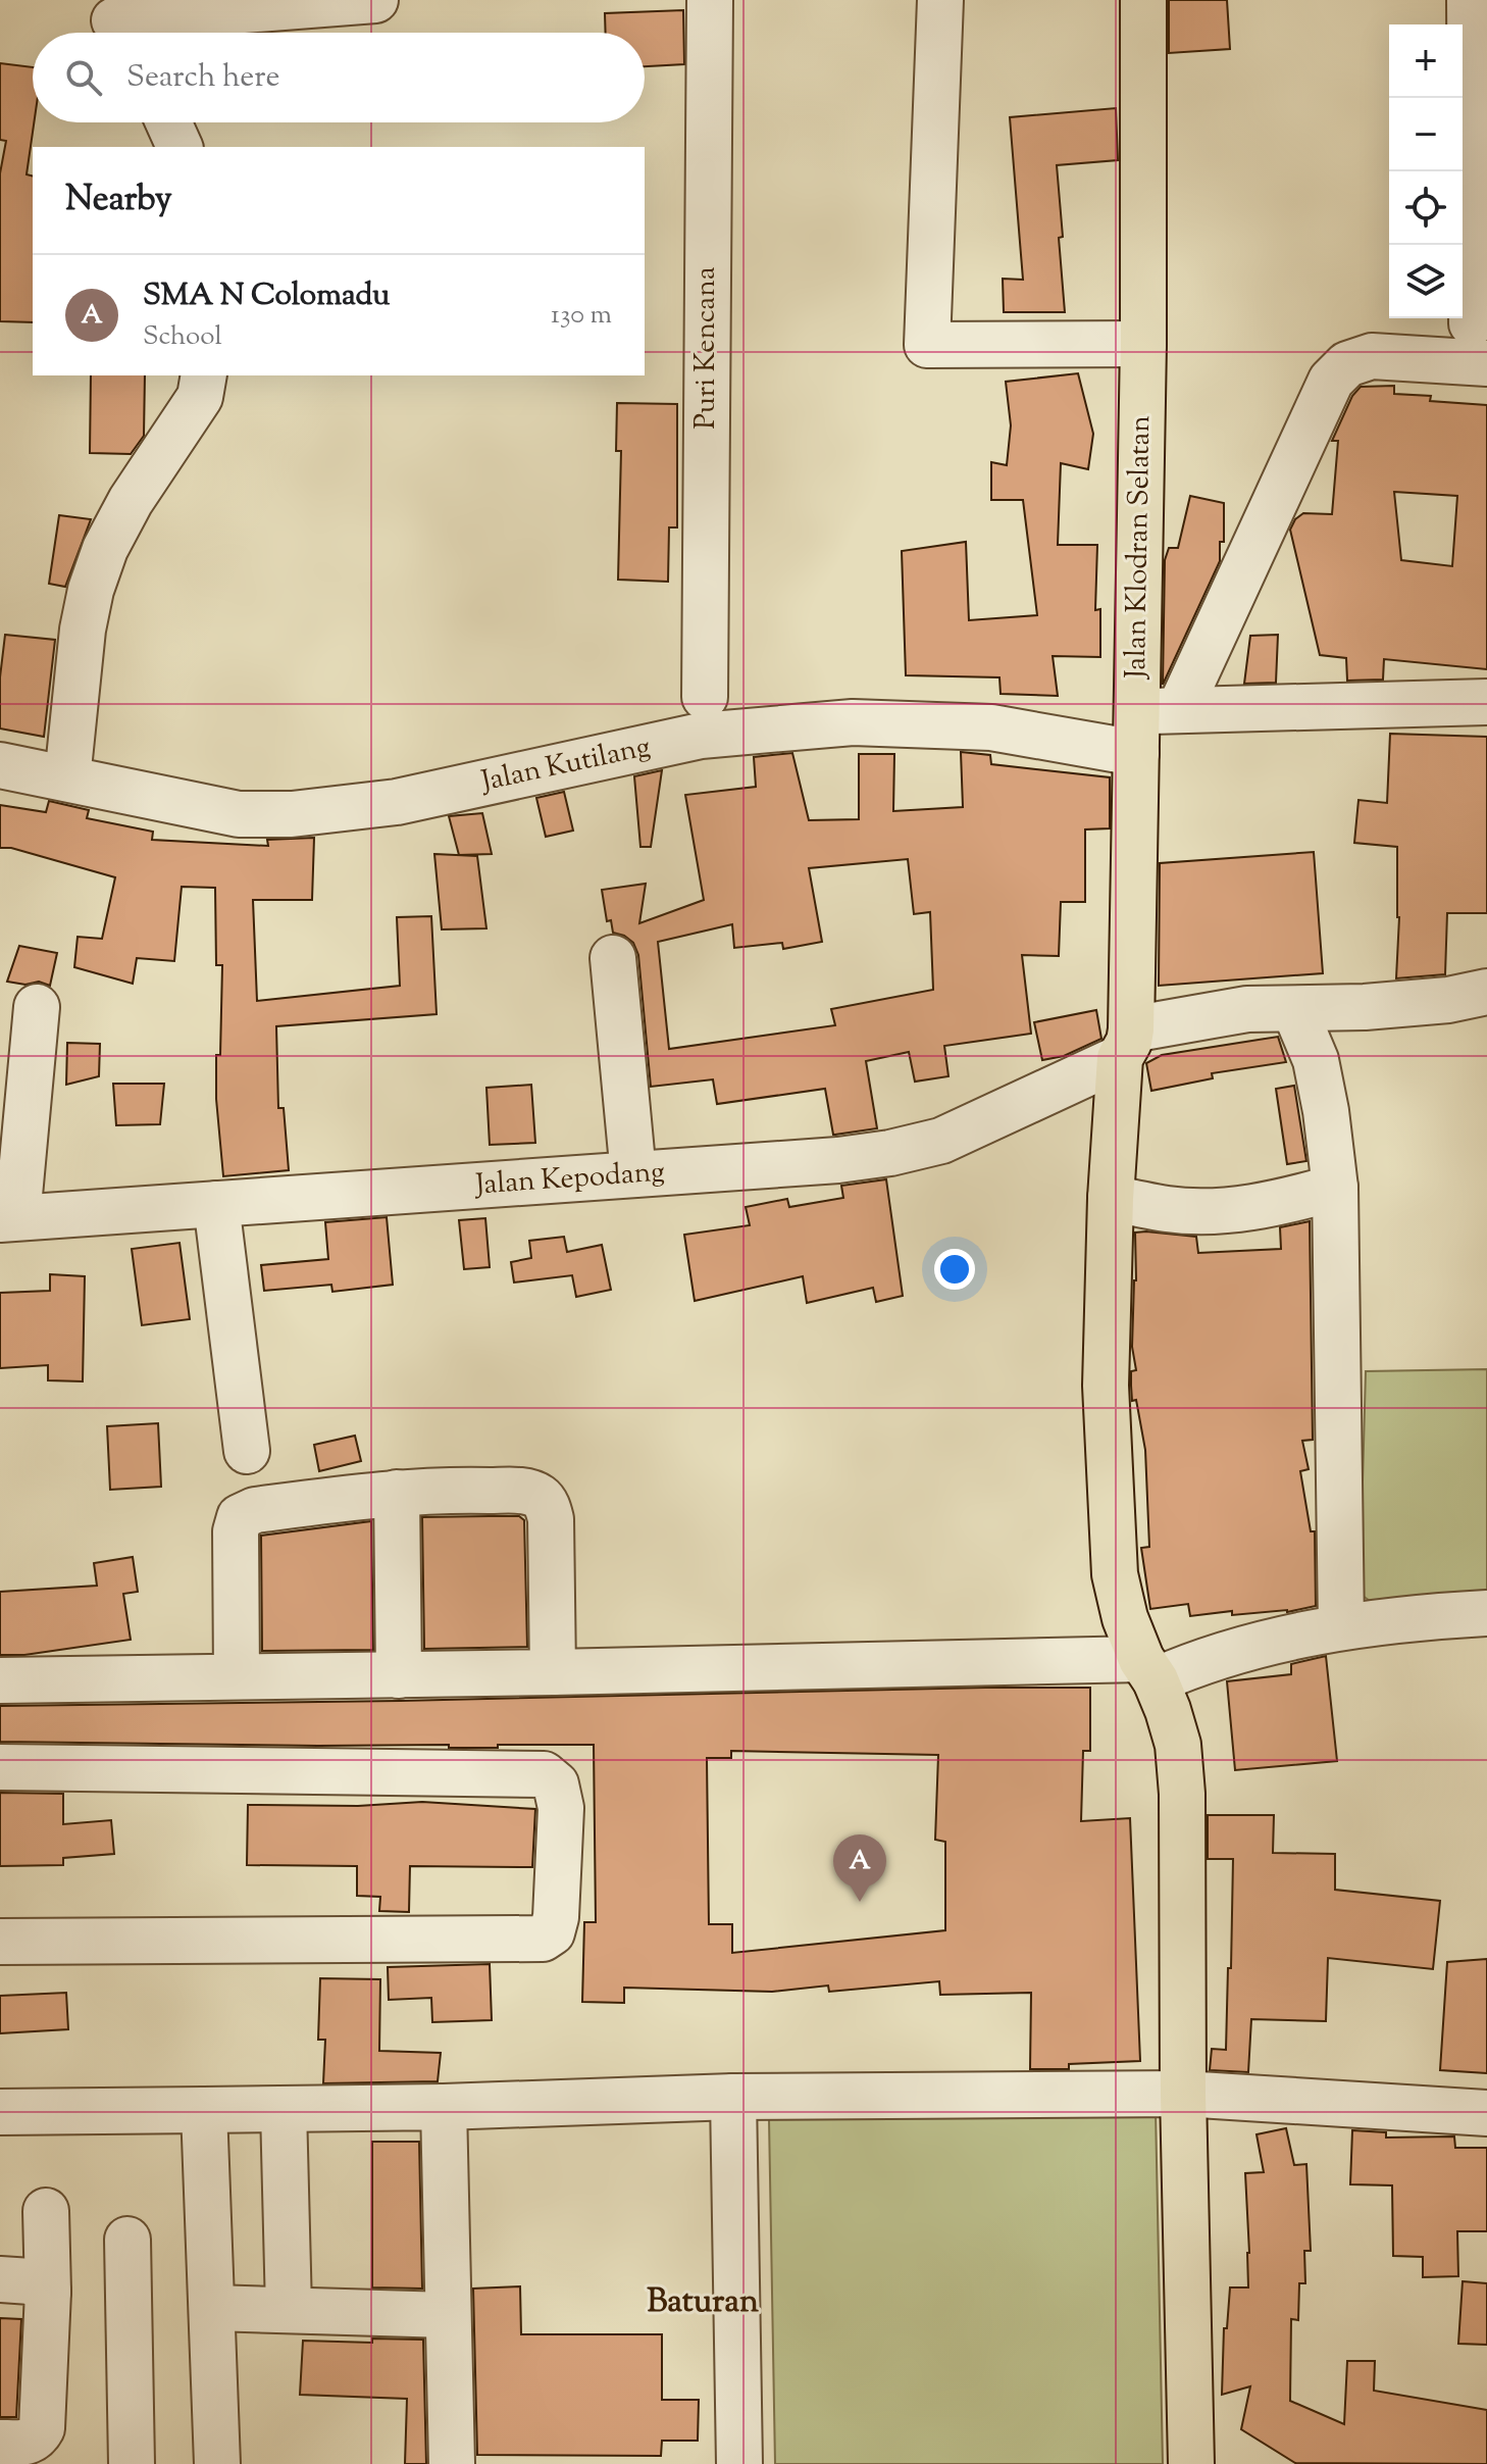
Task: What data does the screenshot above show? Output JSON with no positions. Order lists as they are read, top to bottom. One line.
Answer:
{"streets":{"main road":["Jalan Klodran Selatan"],"street":["Puri Kencana","Jalan Kutilang","Jalan Kepodang"]},"crossings":[["Jalan Klodran Selatan","Jalan Kutilang"],["Jalan Klodran Selatan","Jalan Kepodang"]],"districts":["Baturan"],"page":{"map_buttons":["+","−"],"search":"Search here","heading":"Nearby","list":[{"mark":"A","name":"SMA N Colomadu","note":"School","value":"130 m"}],"pins":"A"}}
